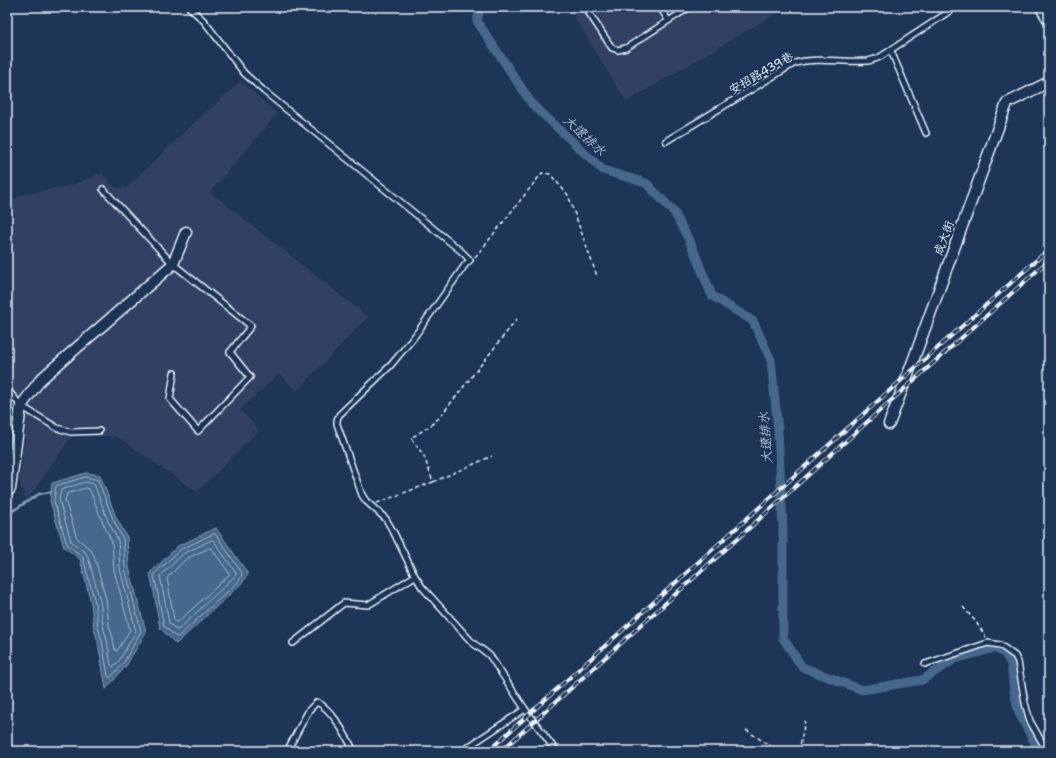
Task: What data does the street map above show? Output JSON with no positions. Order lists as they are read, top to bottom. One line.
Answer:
{"streets":{"street":["成大街"],"lane":["安招路439巷"]},"water":["大遼排水"]}
